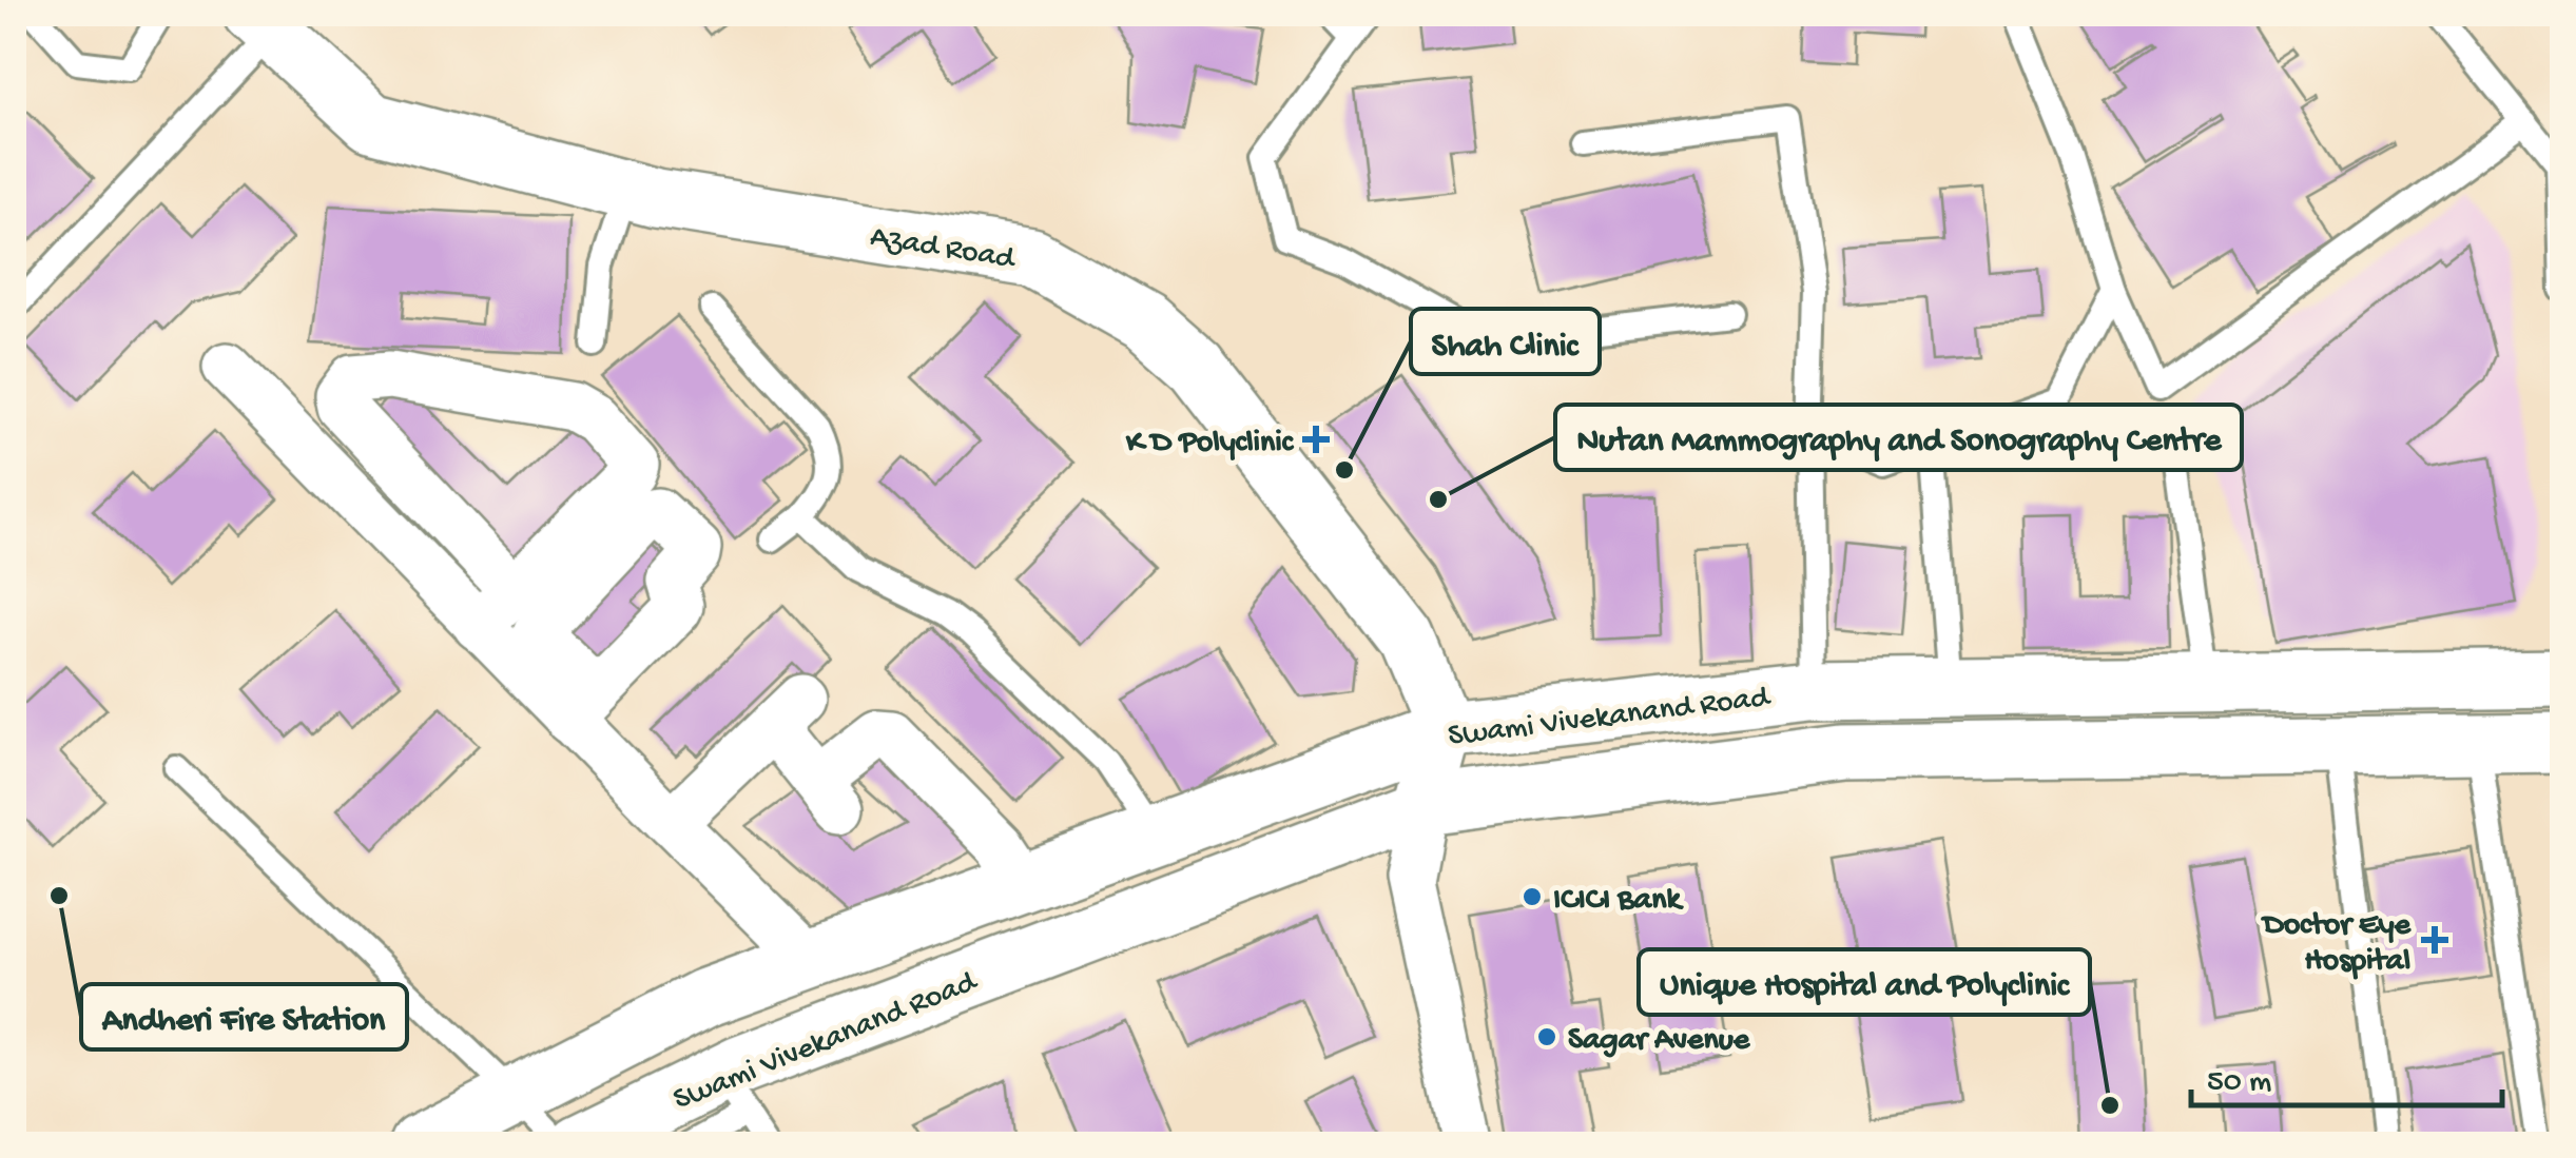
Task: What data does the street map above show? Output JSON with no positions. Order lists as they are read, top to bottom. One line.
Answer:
{"streets":{"main road":["Azad Road","Swami Vivekanand Road"]},"crossings":[["Azad Road","Swami Vivekanand Road"]],"places":{"health":["K D Polyclinic","Doctor Eye Hospital"],"other":["Shah Clinic","Nutan Mammography and Sonography Centre","Andheri Fire Station","ICICI Bank","Sagar Avenue","Unique Hospital and Polyclinic"]},"scale_bar":"50 m"}
